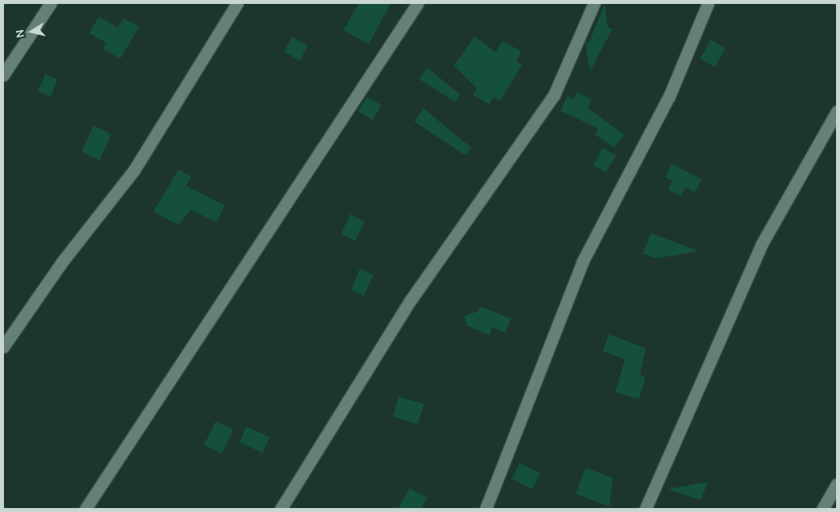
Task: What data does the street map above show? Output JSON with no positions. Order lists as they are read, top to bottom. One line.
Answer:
{"north":"left"}
